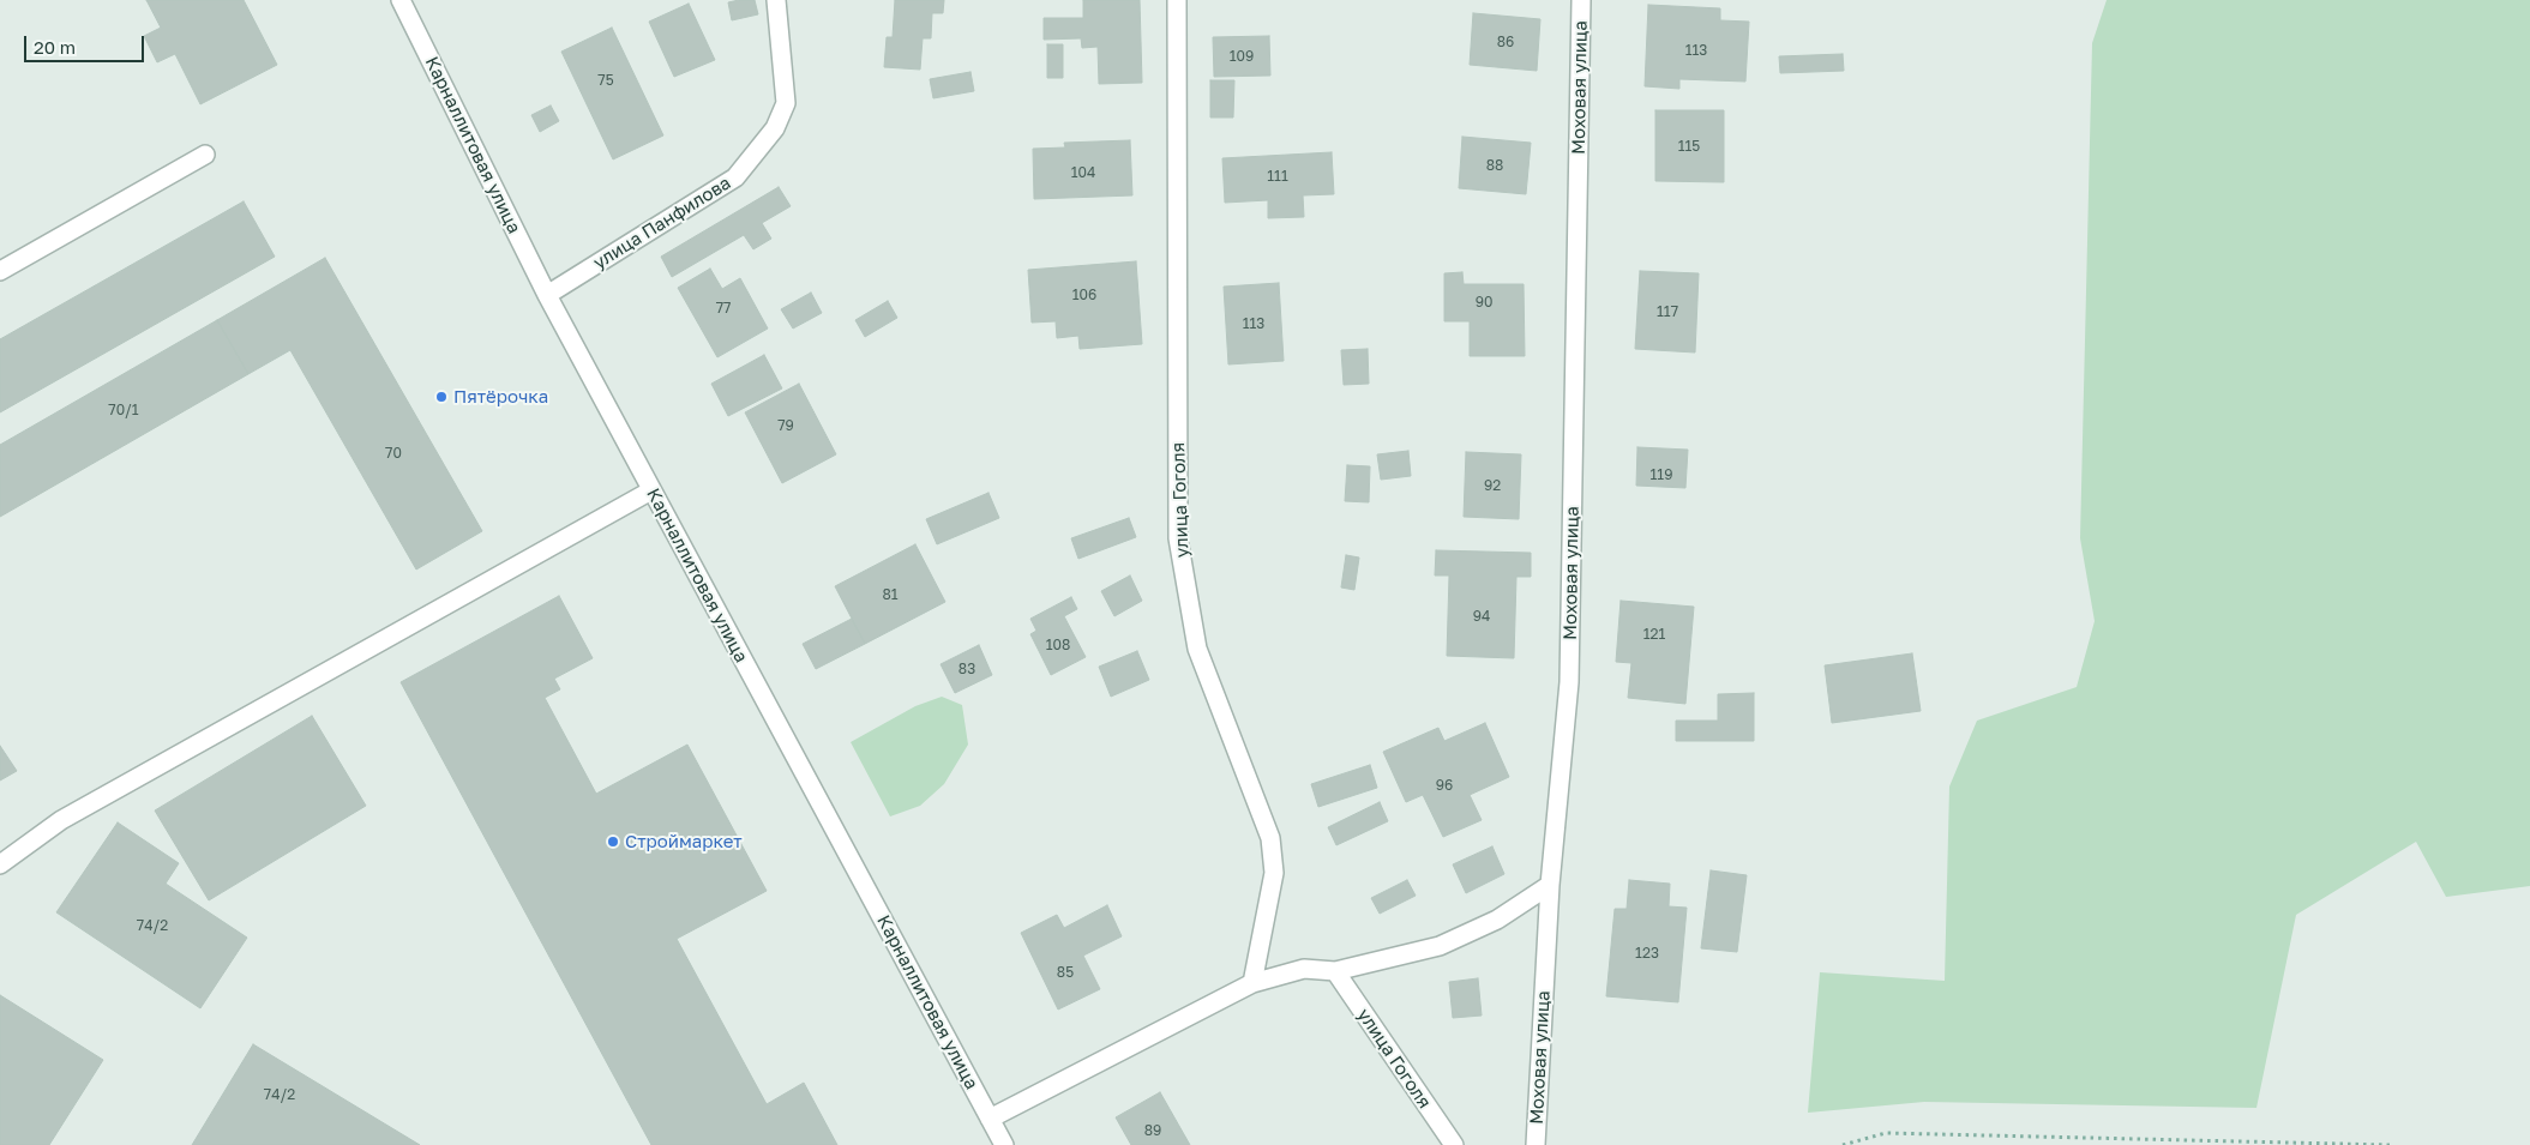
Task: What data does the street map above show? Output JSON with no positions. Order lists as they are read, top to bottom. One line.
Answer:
{"streets":{"street":["Моховая улица","Карналлитовая улица","улица Панфилова","улица Гоголя"]},"crossings":[["Карналлитовая улица","улица Панфилова"]],"places":["Пятёрочка","Строймаркет"],"house_numbers":["86","113","109","75","115","88","104","111","106","90","77","117","113","70/1","79","70","119","92","81","94","121","108","83","96","74/2","123","85","74/2","89"],"scale_bar":"20 m"}
